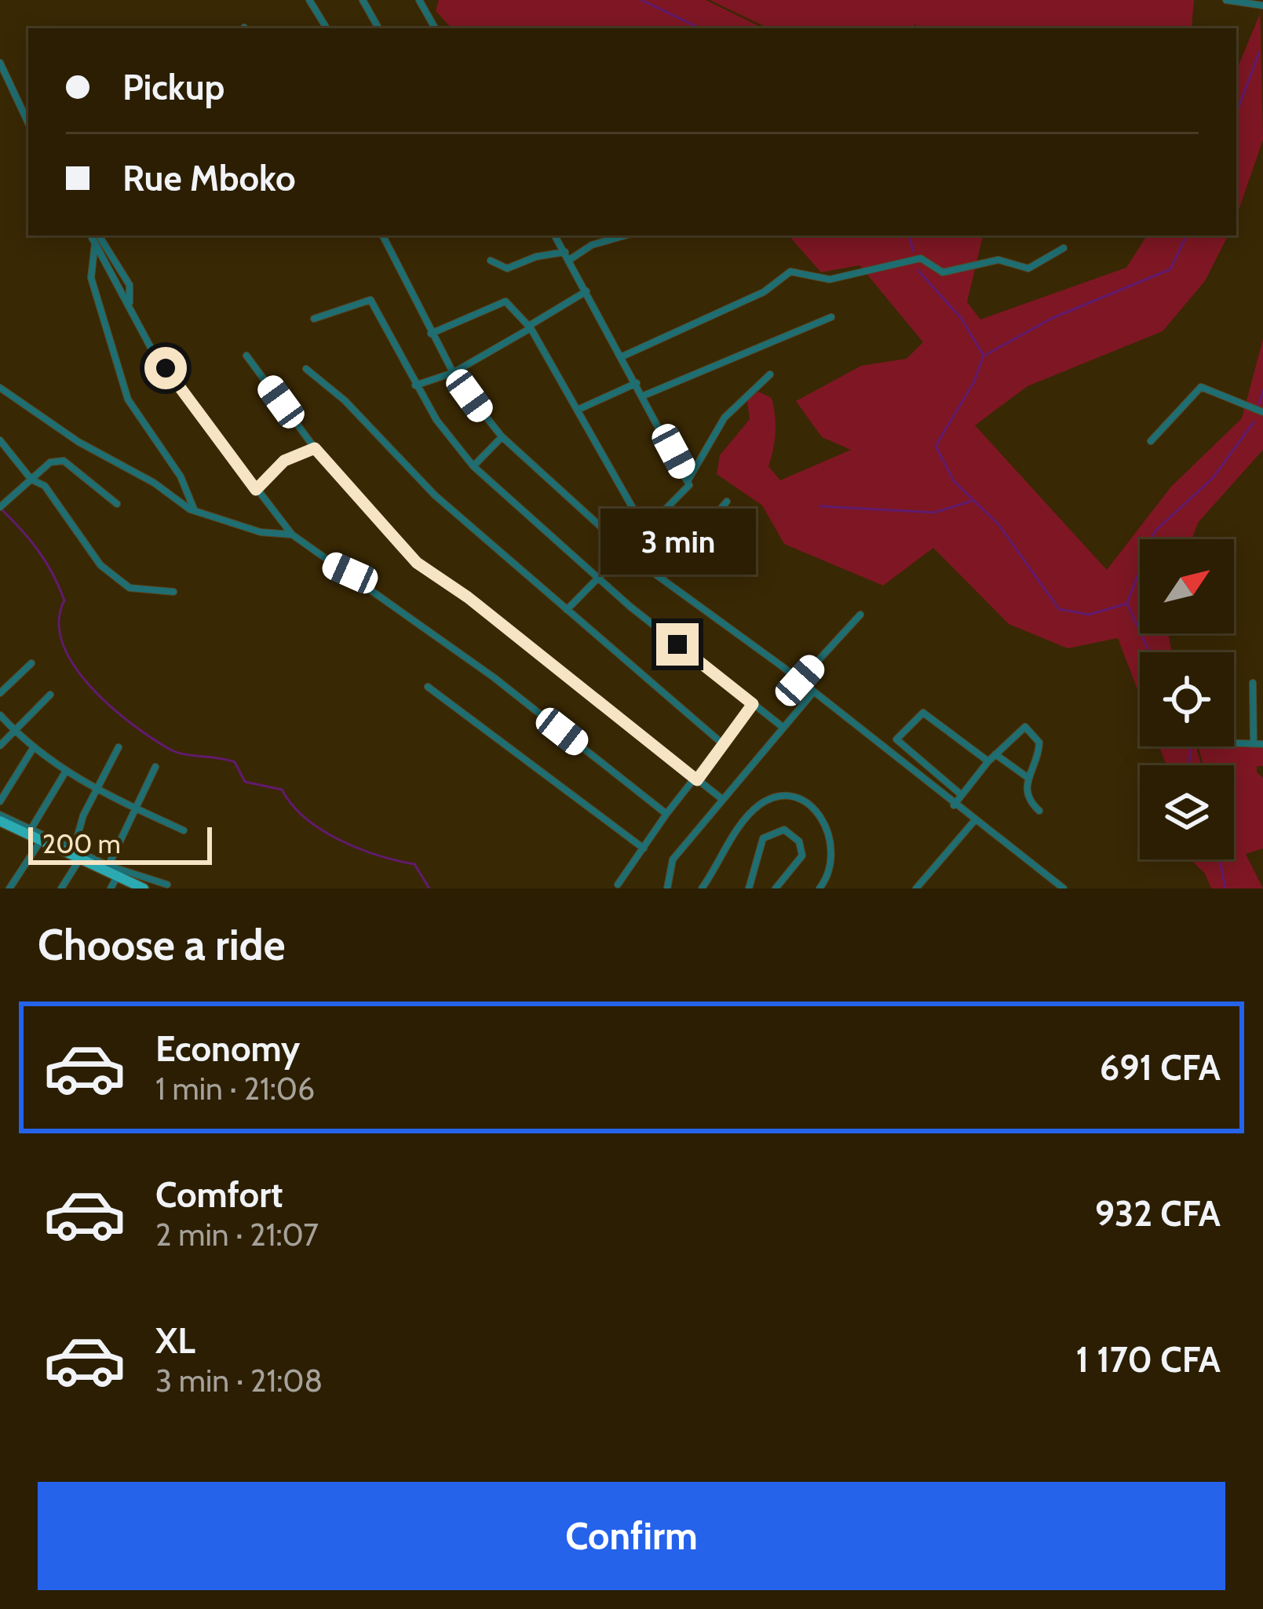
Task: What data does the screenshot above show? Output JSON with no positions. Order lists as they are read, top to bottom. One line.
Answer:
{"scale_bar":"200 m","north":"top right","page":{"banner":["Pickup","Rue Mboko"],"bubble":"3 min","scale":"200 m","heading":"Choose a ride","list":[{"name":"Economy","note":"1 min · 21:06","value":"691 CFA"},{"name":"Comfort","note":"2 min · 21:07","value":"932 CFA"},{"name":"XL","note":"3 min · 21:08","value":"1 170 CFA"}],"buttons":"Confirm"}}
